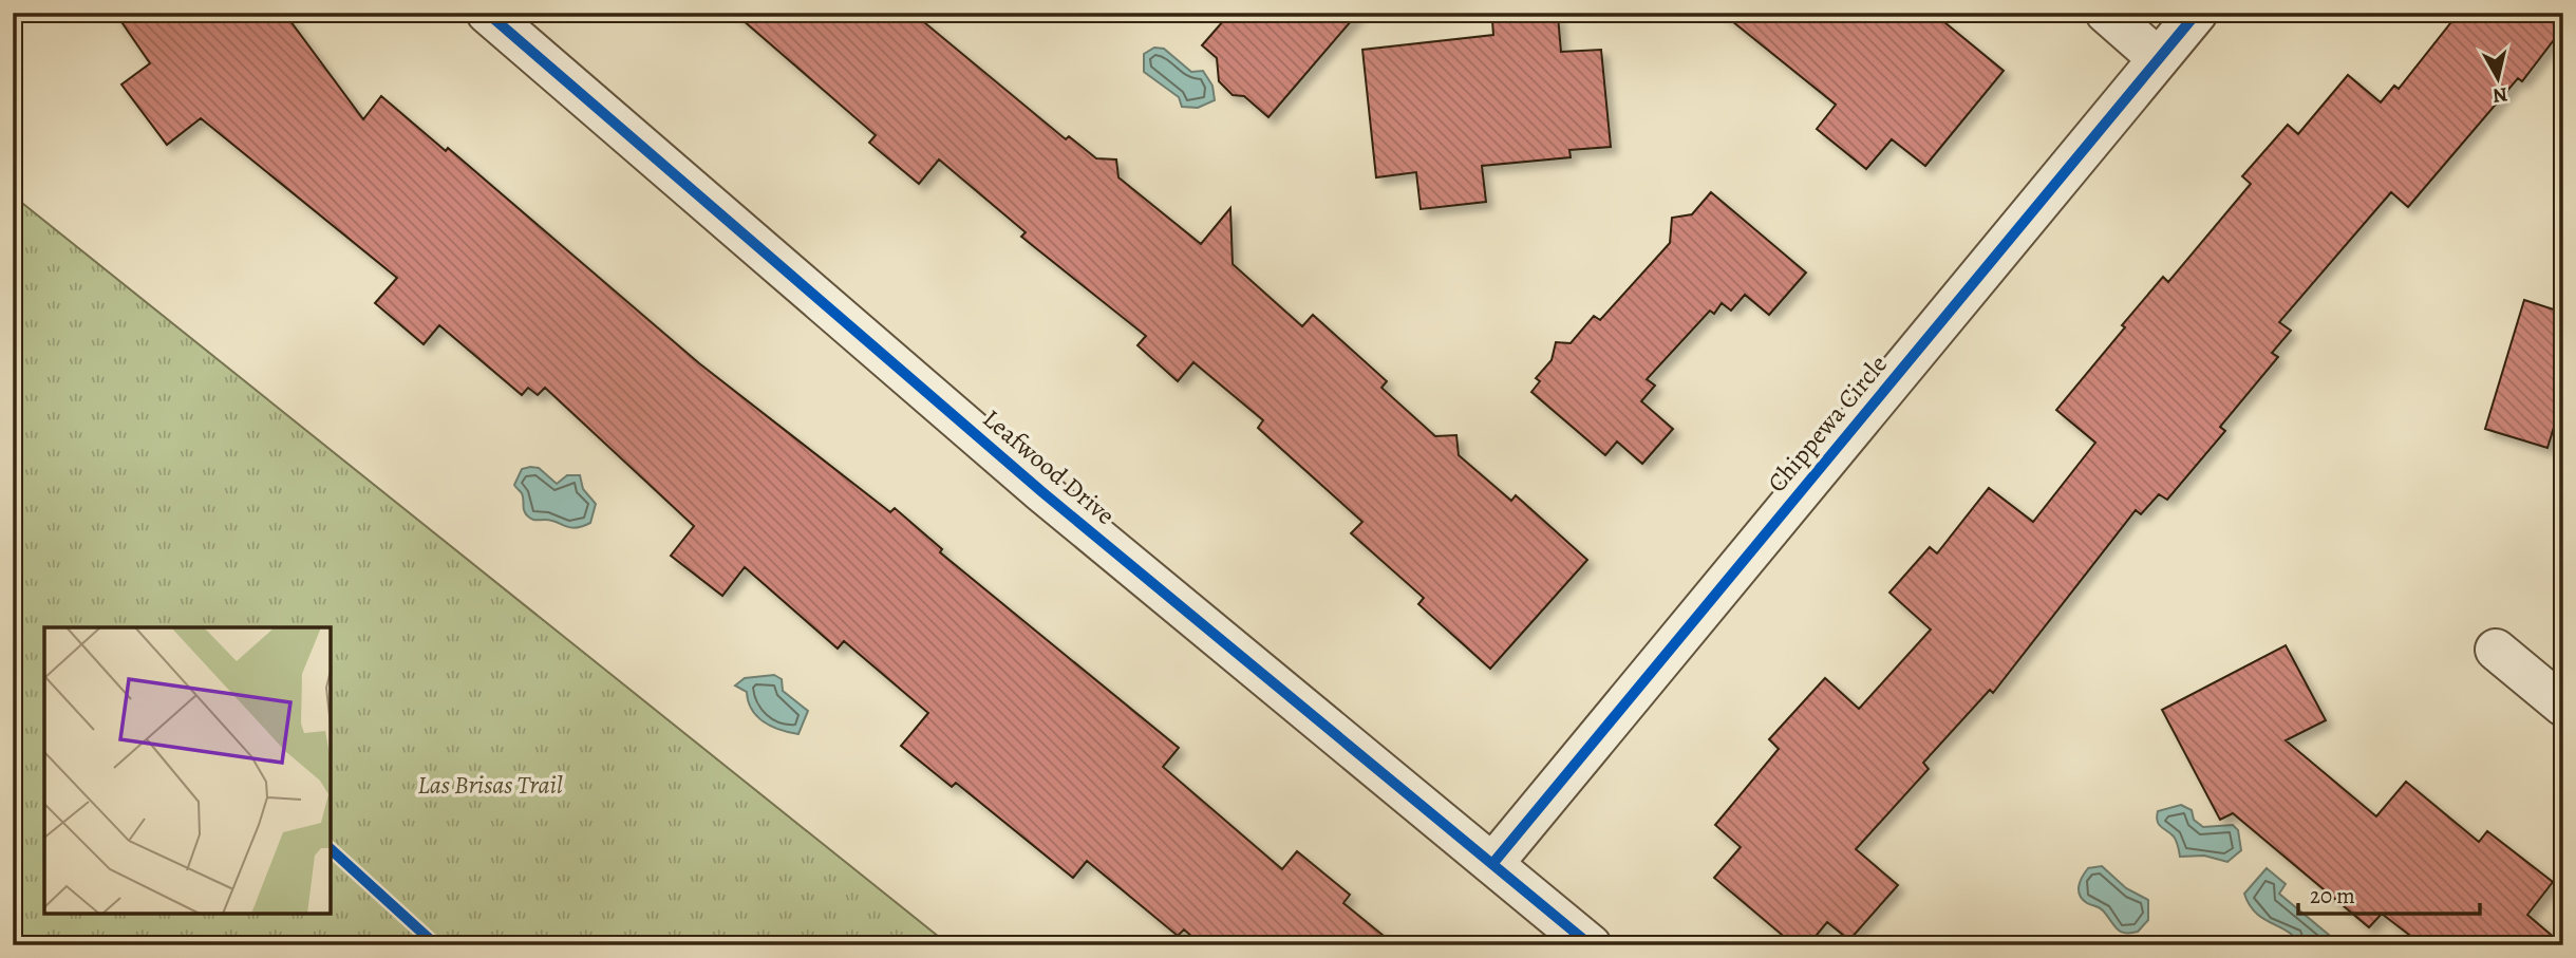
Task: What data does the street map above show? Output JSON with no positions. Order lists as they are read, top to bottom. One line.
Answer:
{"streets":{"street":["Chippewa Circle","Leafwood Drive"]},"crossings":[["Chippewa Circle","Leafwood Drive"]],"parks":["Las Brisas Trail"],"scale_bar":"20 m","north":"bottom"}
